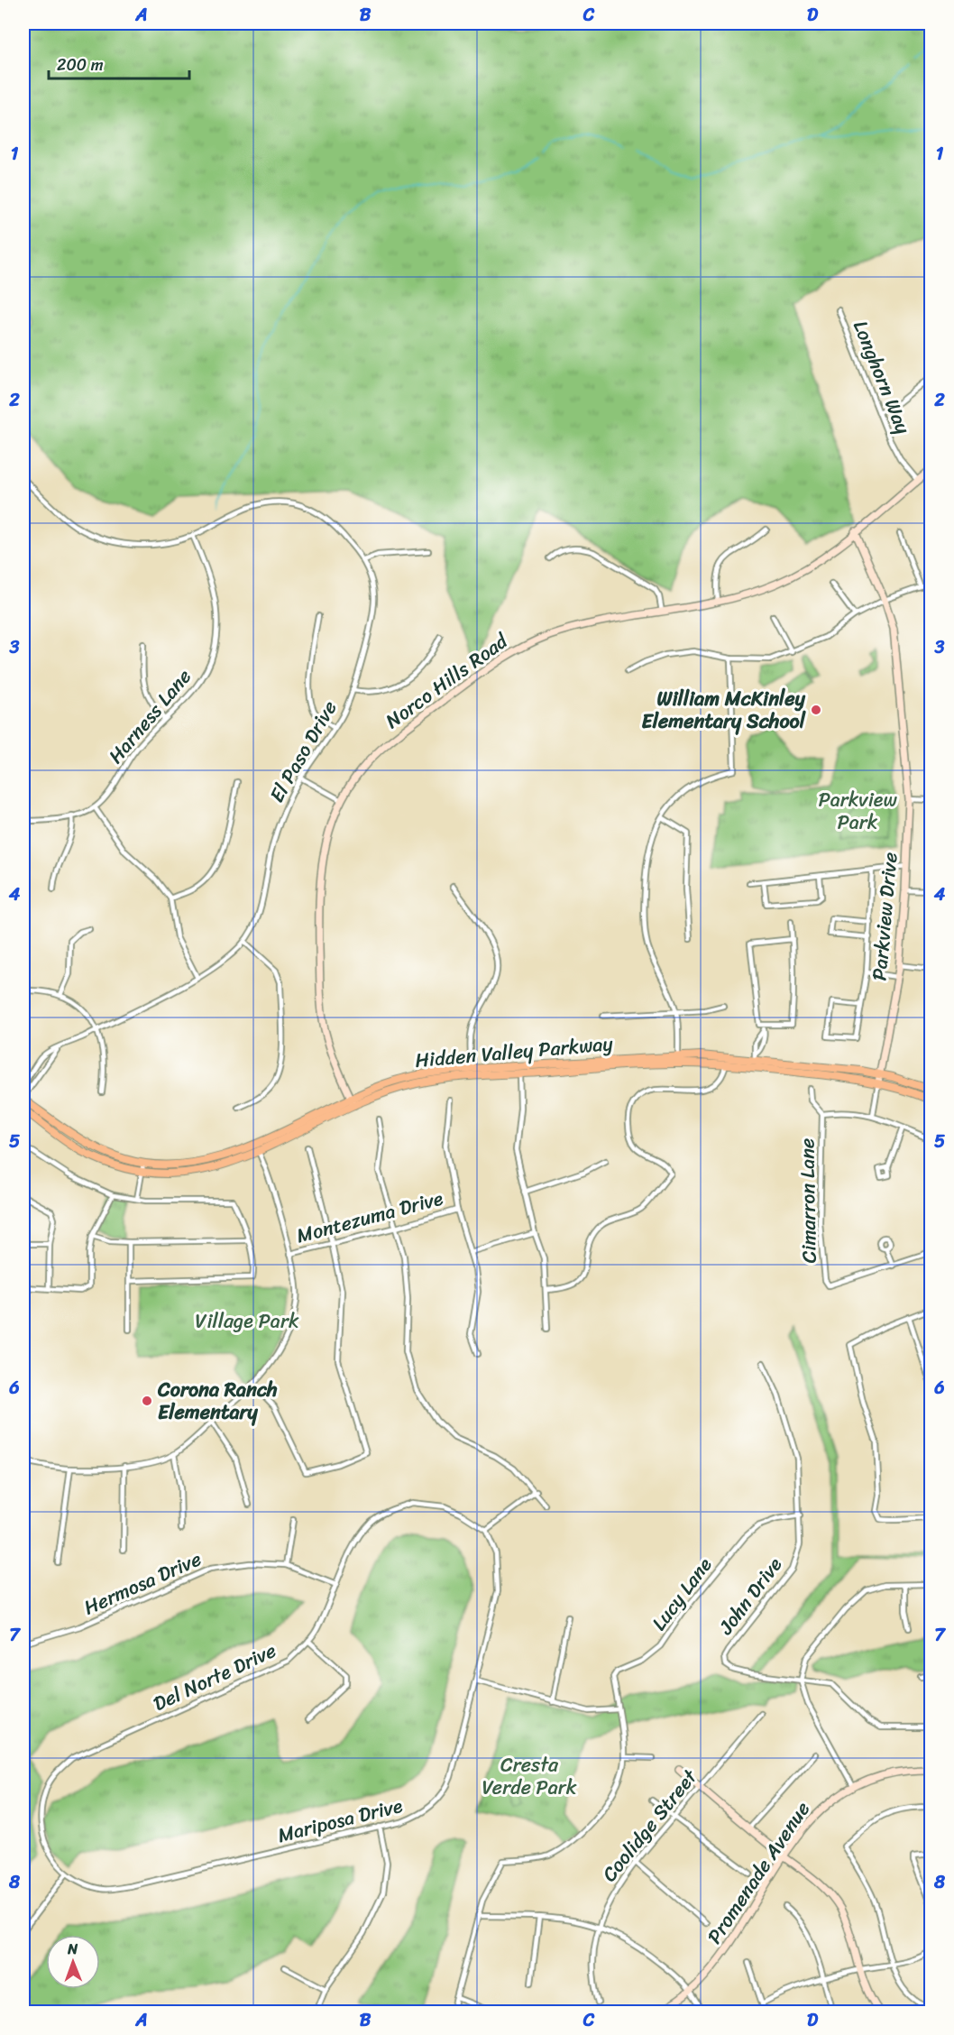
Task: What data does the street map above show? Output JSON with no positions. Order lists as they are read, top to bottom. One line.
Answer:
{"streets":{"main road":["Hidden Valley Parkway"],"street":["Longhorn Way","Norco Hills Road","Harness Lane","El Paso Drive","Parkview Drive","Cimarron Lane","Montezuma Drive","Hermosa Drive","Lucy Lane","John Drive","Del Norte Drive","Mariposa Drive","Coolidge Street","Promenade Avenue"]},"crossings":[["Longhorn Way","Norco Hills Road"],["Norco Hills Road","Parkview Drive"],["Norco Hills Road","Hidden Valley Parkway"],["Harness Lane","El Paso Drive"],["El Paso Drive","Hidden Valley Parkway"],["Parkview Drive","Hidden Valley Parkway"],["Hermosa Drive","Del Norte Drive"],["Lucy Lane","John Drive"],["Del Norte Drive","Mariposa Drive"]],"parks":["Parkview Park","Village Park","Cresta Verde Park"],"places":["William McKinley Elementary School","Corona Ranch Elementary"],"scale_bar":"200 m","north":"top","grid":{"columns":["A","B","C","D"],"rows":["1","2","3","4","5","6","7","8"]}}
